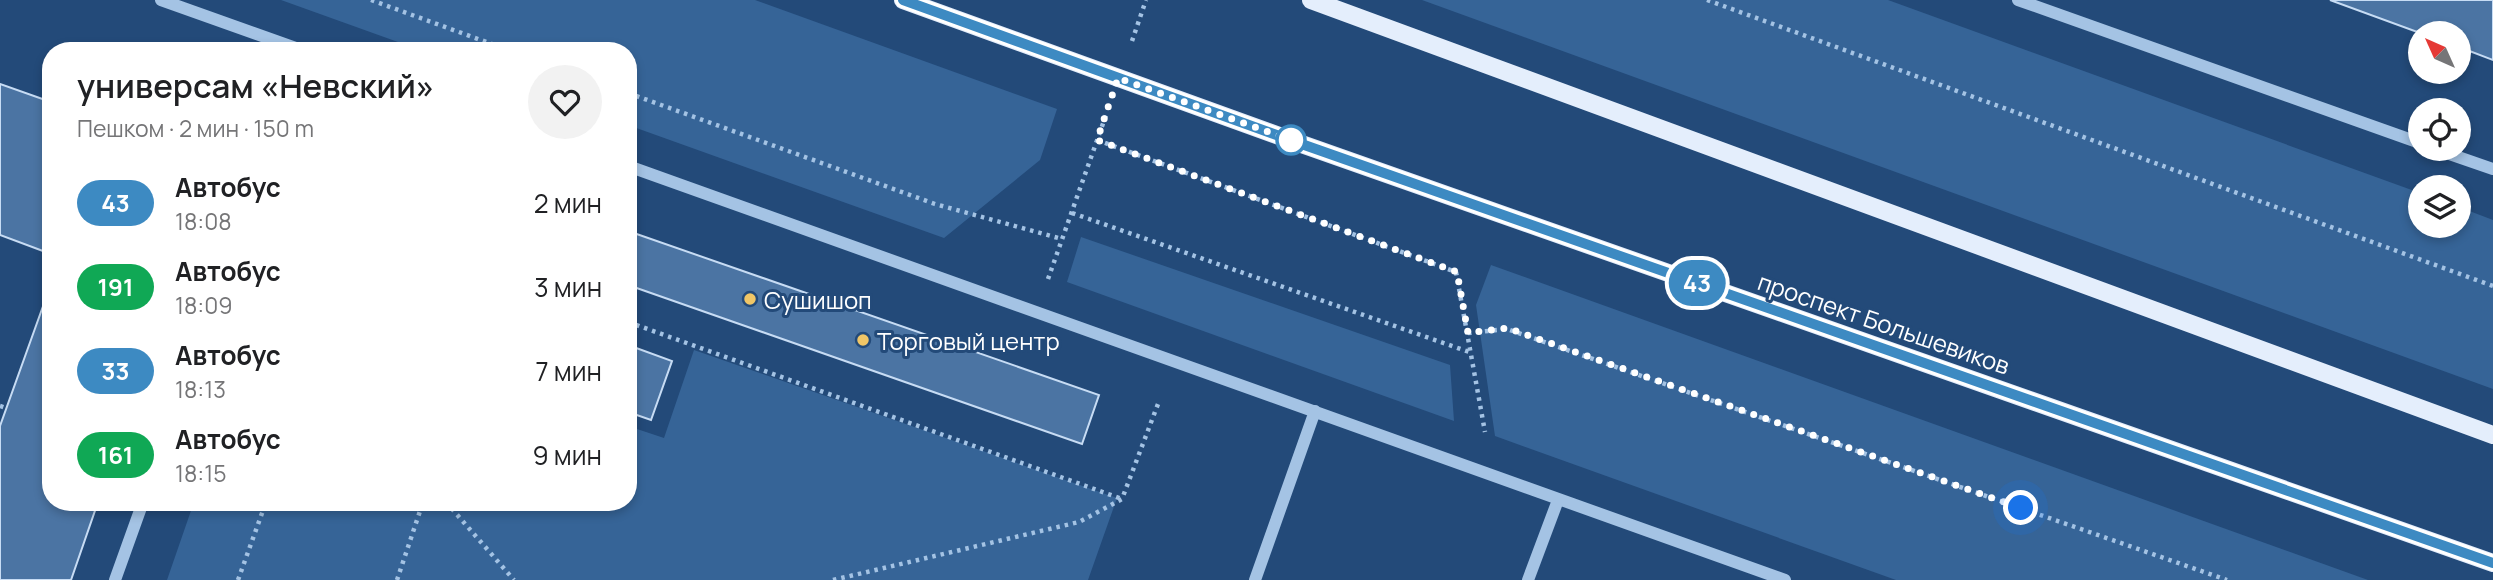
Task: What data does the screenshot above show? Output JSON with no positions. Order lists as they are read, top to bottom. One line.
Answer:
{"streets":{"main road":["проспект Большевиков"]},"places":["Сушишоп","Торговый центр"],"lines":["bus line 43"],"north":"top left","page":{"on_map":"43","heading":["универсам «Невский»","Пешком · 2 мин · 150 m"],"list":[{"mark":"43","name":"Автобус","note":"18:08","value":"2 мин"},{"mark":"191","name":"Автобус","note":"18:09","value":"3 мин"},{"mark":"33","name":"Автобус","note":"18:13","value":"7 мин"},{"mark":"161","name":"Автобус","note":"18:15","value":"9 мин"}]}}
